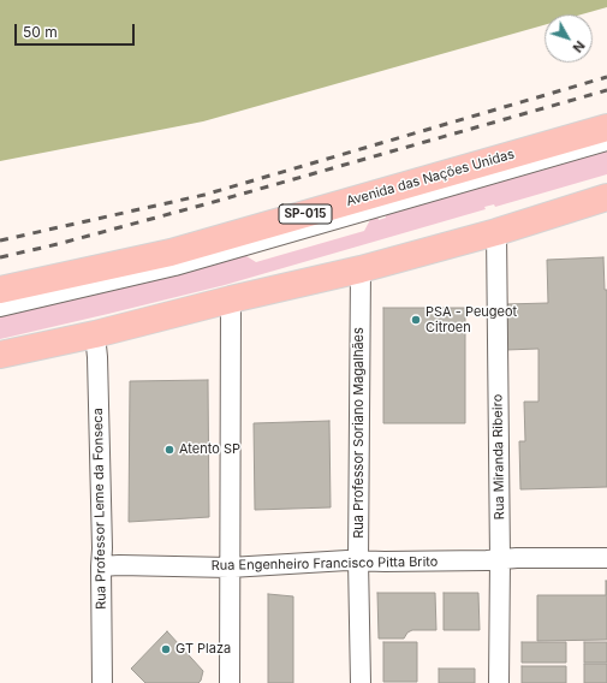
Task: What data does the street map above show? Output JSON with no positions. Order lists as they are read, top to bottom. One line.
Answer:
{"streets":{"highway":["Avenida das Nações Unidas","SP-015"],"street":["Rua Professor Soriano Magalhães","Rua Miranda Ribeiro","Rua Professor Leme da Fonseca","Rua Engenheiro Francisco Pitta Brito"]},"crossings":[["Rua Professor Soriano Magalhães","Rua Engenheiro Francisco Pitta Brito"],["Rua Miranda Ribeiro","Rua Engenheiro Francisco Pitta Brito"],["Rua Professor Leme da Fonseca","Rua Engenheiro Francisco Pitta Brito"]],"places":["PSA - Peugeot Citroen","Atento SP","GT Plaza"],"scale_bar":"50 m","north":"bottom right"}
